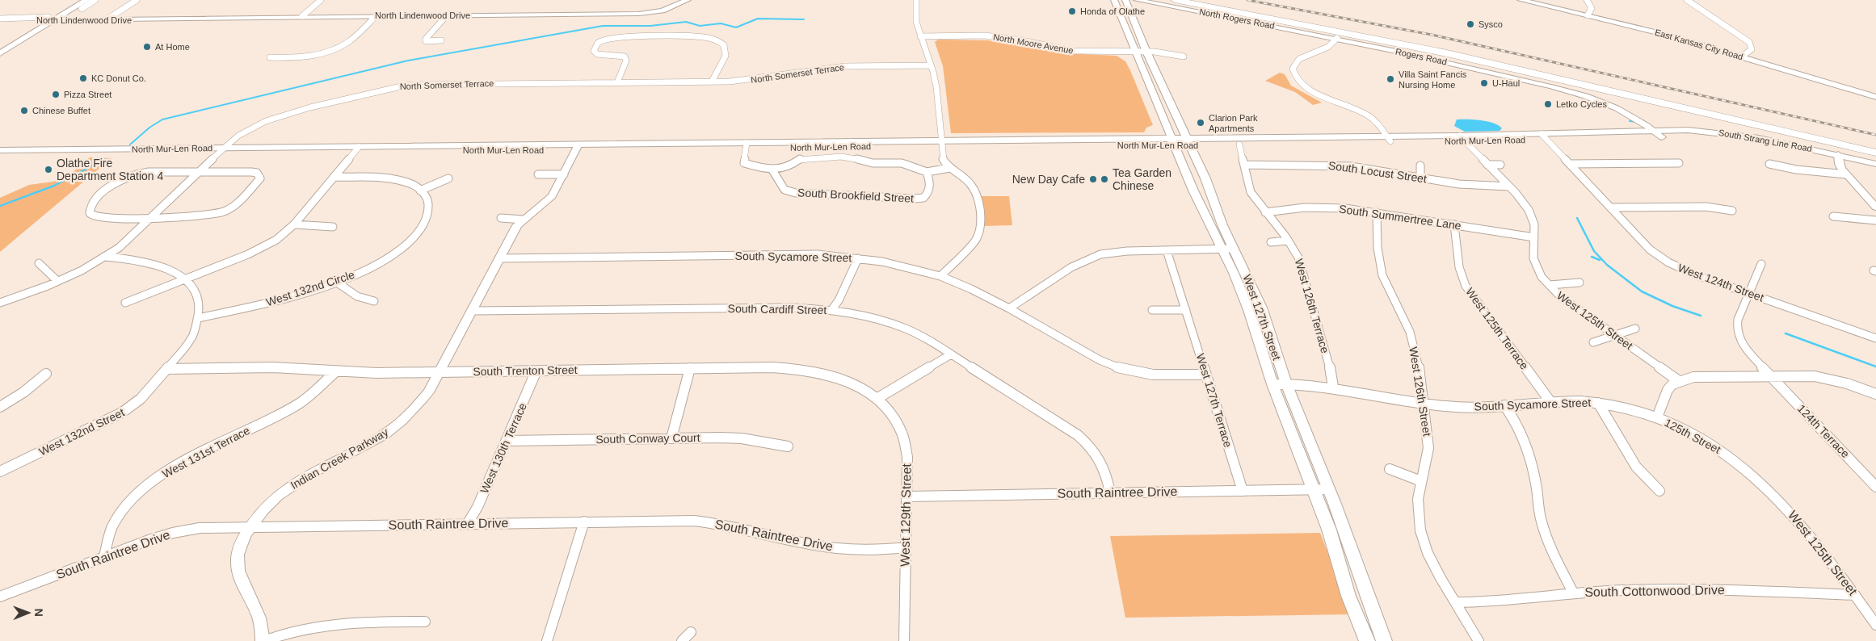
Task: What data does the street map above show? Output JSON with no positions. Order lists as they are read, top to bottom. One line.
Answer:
{"streets":{"main road":["East Kansas City Road","North Mur-Len Road","South Strang Line Road","West 127th Street"],"street":["North Lindenwood Drive","North Rogers Road","North Moore Avenue","Rogers Road","North Somerset Terrace","South Locust Street","South Brookfield Street","South Summertree Lane","South Sycamore Street","West 124th Street","West 132nd Circle","West 126th Terrace","South Cardiff Street","West 125th Street","West 125th Terrace","South Trenton Street","West 126th Street","West 127th Terrace","124th Terrace","West 132nd Street","125th Street","South Conway Court","West 130th Terrace","West 131st Terrace","Indian Creek Parkway","South Raintree Drive","West 129th Street","South Cottonwood Drive"]},"crossings":[["North Rogers Road","Rogers Road"],["North Moore Avenue","West 127th Street"],["Rogers Road","North Mur-Len Road"],["Rogers Road","South Strang Line Road"],["North Somerset Terrace","North Mur-Len Road"],["North Mur-Len Road","South Strang Line Road"],["North Mur-Len Road","West 124th Street"],["North Mur-Len Road","West 126th Terrace"],["North Mur-Len Road","West 127th Street"],["North Mur-Len Road","West 125th Street"],["North Mur-Len Road","Indian Creek Parkway"],["South Locust Street","West 126th Terrace"],["South Locust Street","West 125th Street"],["South Summertree Lane","West 126th Terrace"],["South Summertree Lane","West 125th Street"],["South Summertree Lane","West 125th Terrace"],["South Summertree Lane","West 126th Street"],["South Sycamore Street","West 126th Terrace"],["South Sycamore Street","West 127th Street"],["South Sycamore Street","West 125th Terrace"],["South Sycamore Street","West 126th Street"],["South Sycamore Street","West 127th Terrace"],["South Sycamore Street","125th Street"],["South Sycamore Street","Indian Creek Parkway"],["West 124th Street","124th Terrace"],["West 132nd Circle","West 132nd Street"],["South Cardiff Street","Indian Creek Parkway"],["South Cardiff Street","South Raintree Drive"],["West 127th Street","South Raintree Drive"],["West 125th Street","125th Street"],["West 125th Street","South Cottonwood Drive"],["South Trenton Street","West 132nd Street"],["South Trenton Street","West 130th Terrace"],["South Trenton Street","West 131st Terrace"],["South Trenton Street","Indian Creek Parkway"],["South Trenton Street","West 129th Street"],["West 126th Street","South Cottonwood Drive"],["West 127th Terrace","South Raintree Drive"],["South Conway Court","West 130th Terrace"],["West 130th Terrace","South Raintree Drive"],["West 131st Terrace","South Raintree Drive"],["Indian Creek Parkway","South Raintree Drive"],["South Raintree Drive","West 129th Street"]],"places":["Honda of Olathe","Sysco","At Home","KC Donut Co.","Villa Saint Fancis Nursing Home","U-Haul","Pizza Street","Letko Cycles","Chinese Buffet","Clarion Park Apartments","Olathe Fire Department Station 4","New Day Cafe","Tea Garden Chinese"],"north":"right"}
